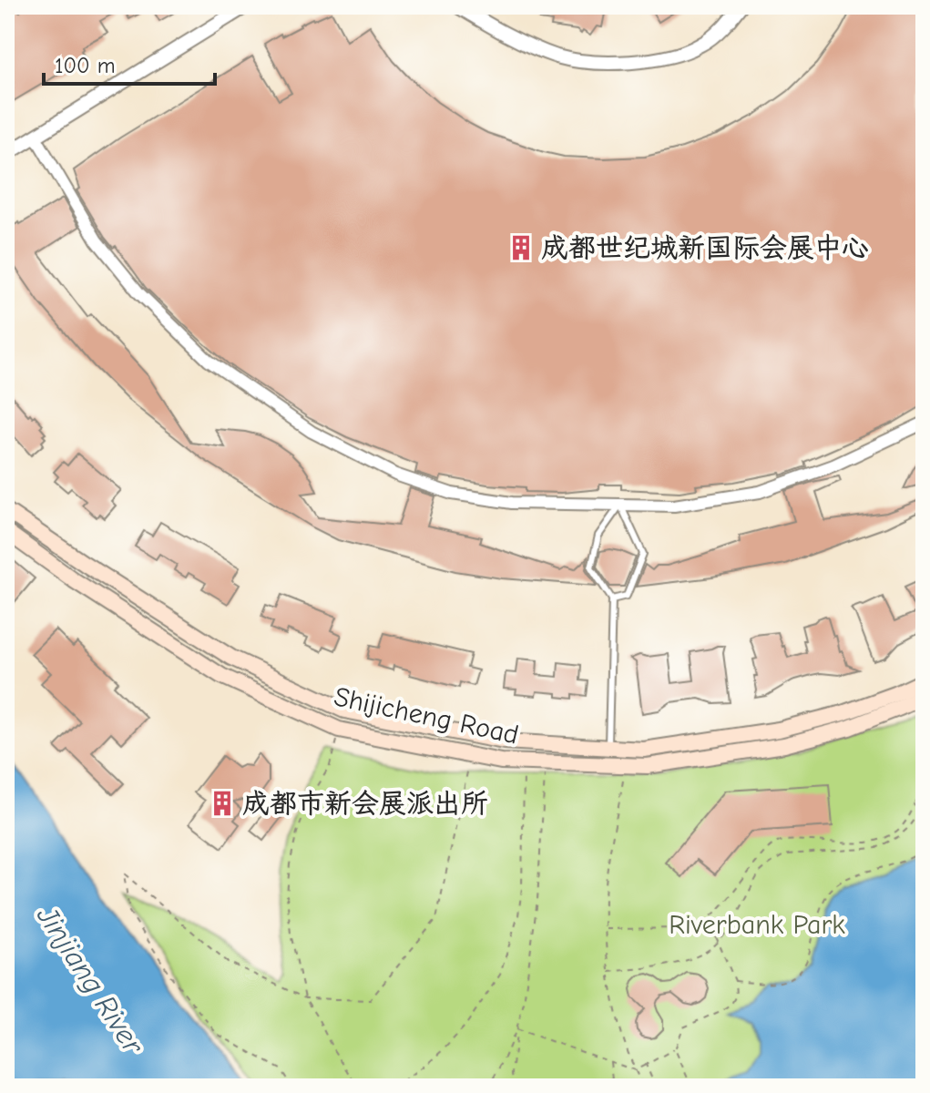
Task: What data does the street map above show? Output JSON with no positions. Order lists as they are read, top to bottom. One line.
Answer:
{"streets":{"main road":["Shijicheng Road"]},"water":["Jinjiang River"],"parks":["Riverbank Park"],"places":{"building":["成都世纪城新国际会展中心","成都市新会展派出所"]},"scale_bar":"100 m"}
